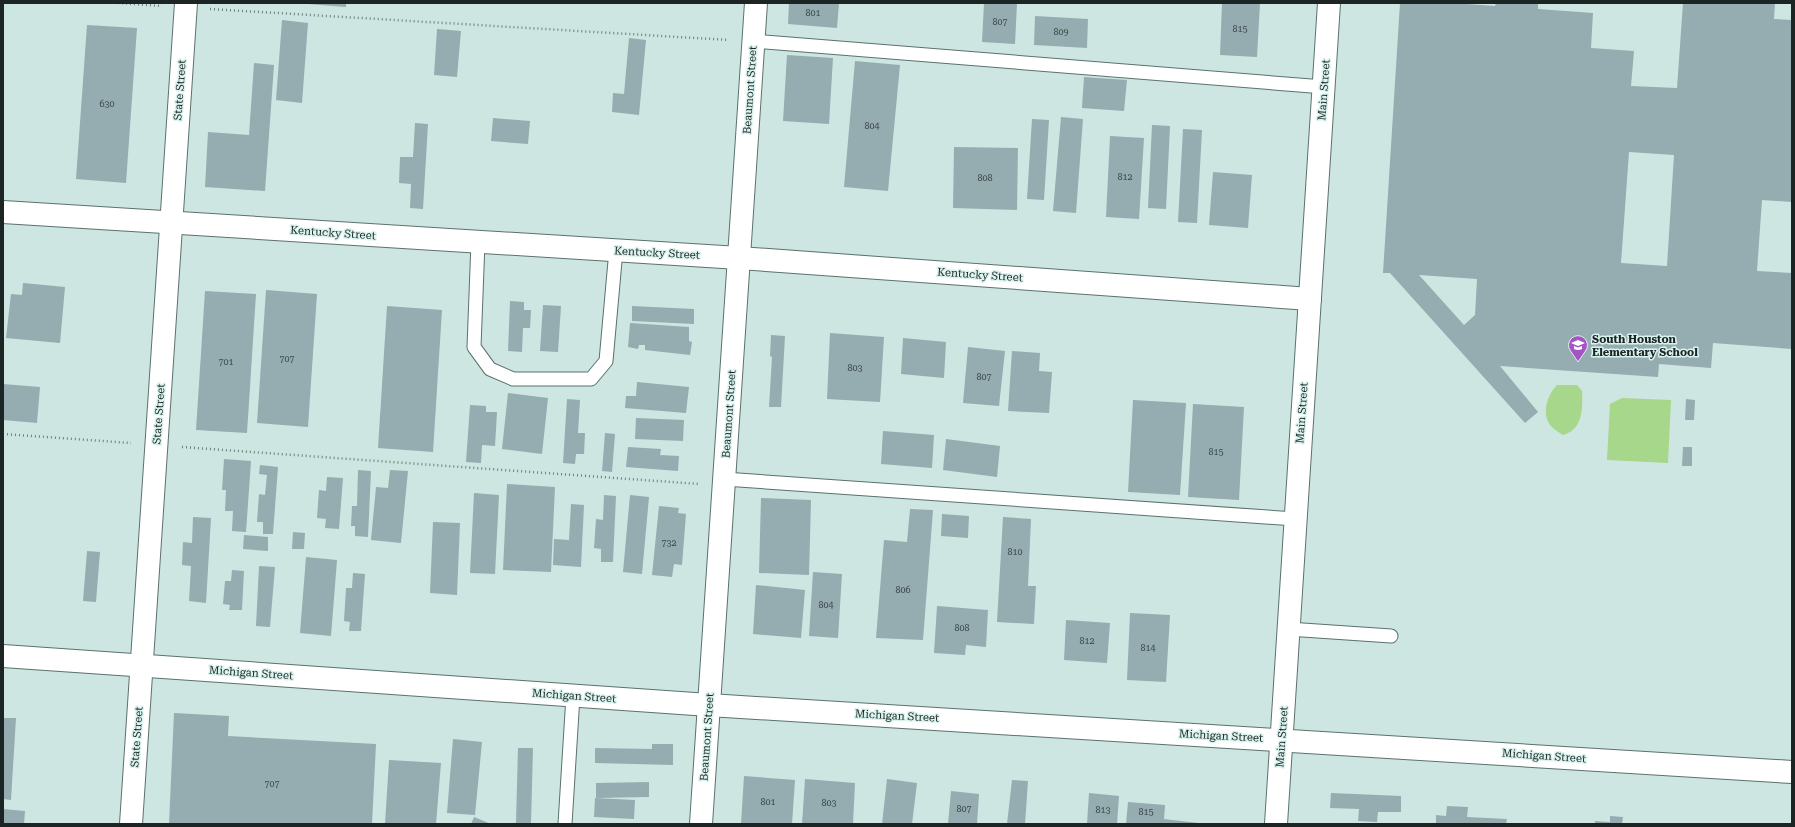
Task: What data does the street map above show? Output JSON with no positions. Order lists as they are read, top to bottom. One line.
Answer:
{"streets":{"street":["State Street","Beaumont Street","Main Street","Kentucky Street","Michigan Street"]},"crossings":[["State Street","Kentucky Street"],["State Street","Michigan Street"],["Beaumont Street","Kentucky Street"],["Beaumont Street","Michigan Street"],["Main Street","Kentucky Street"],["Main Street","Michigan Street"]],"places":{"school or university":["South Houston Elementary School"]},"house_numbers":["801","807","815","809","630","804","812","808","707","701","803","807","815","732","810","806","804","808","812","814","707","801","803","807","813","815"]}
